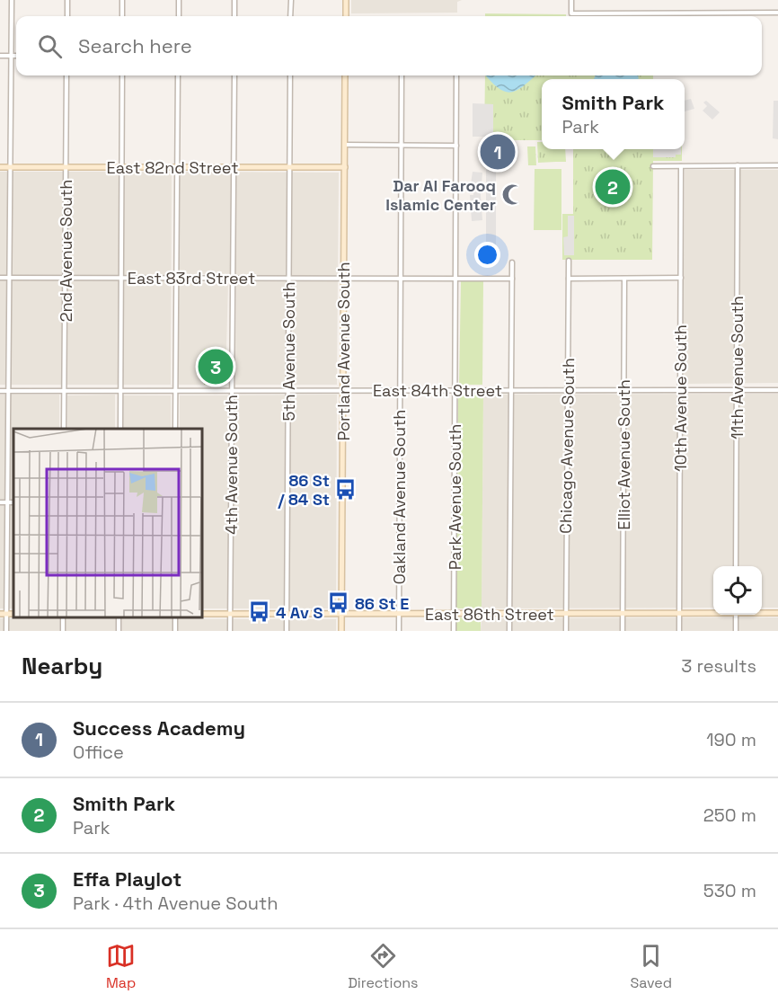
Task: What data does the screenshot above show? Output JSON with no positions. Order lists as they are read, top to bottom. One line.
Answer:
{"streets":{"street":["East 82nd Street","2nd Avenue South","East 83rd Street","5th Avenue South","Portland Avenue South","11th Avenue South","East 84th Street","10th Avenue South","Chicago Avenue South","Elliot Avenue South","4th Avenue South","Oakland Avenue South","Park Avenue South","East 86th Street"]},"crossings":[["East 82nd Street","2nd Avenue South"],["East 82nd Street","5th Avenue South"],["East 82nd Street","Portland Avenue South"],["East 82nd Street","4th Avenue South"],["2nd Avenue South","East 83rd Street"],["2nd Avenue South","East 84th Street"],["East 83rd Street","5th Avenue South"],["East 83rd Street","Portland Avenue South"],["East 83rd Street","4th Avenue South"],["East 83rd Street","Oakland Avenue South"],["East 83rd Street","Park Avenue South"],["5th Avenue South","East 84th Street"],["5th Avenue South","East 86th Street"],["Portland Avenue South","East 84th Street"],["Portland Avenue South","East 86th Street"],["11th Avenue South","East 84th Street"],["East 84th Street","10th Avenue South"],["East 84th Street","Chicago Avenue South"],["East 84th Street","Elliot Avenue South"],["East 84th Street","4th Avenue South"],["East 84th Street","Oakland Avenue South"],["East 84th Street","Park Avenue South"],["10th Avenue South","East 86th Street"],["Chicago Avenue South","East 86th Street"],["Elliot Avenue South","East 86th Street"],["4th Avenue South","East 86th Street"],["Oakland Avenue South","East 86th Street"],["Park Avenue South","East 86th Street"]],"places":{"mosque":["Dar Al Farooq Islamic Center"],"bus stop":["86 St / 84 St","86 St E","4 Av S"]},"page":{"search":"Search here","popup":["Smith Park","Park"],"pins":["1","2","3"],"heading":["Nearby","3 results"],"list":[{"mark":"1","name":"Success Academy","note":"Office","value":"190 m"},{"mark":"2","name":"Smith Park","note":"Park","value":"250 m"},{"mark":"3","name":"Effa Playlot","note":"Park · 4th Avenue South","value":"530 m"}],"nav":["Map","Directions","Saved"]}}
